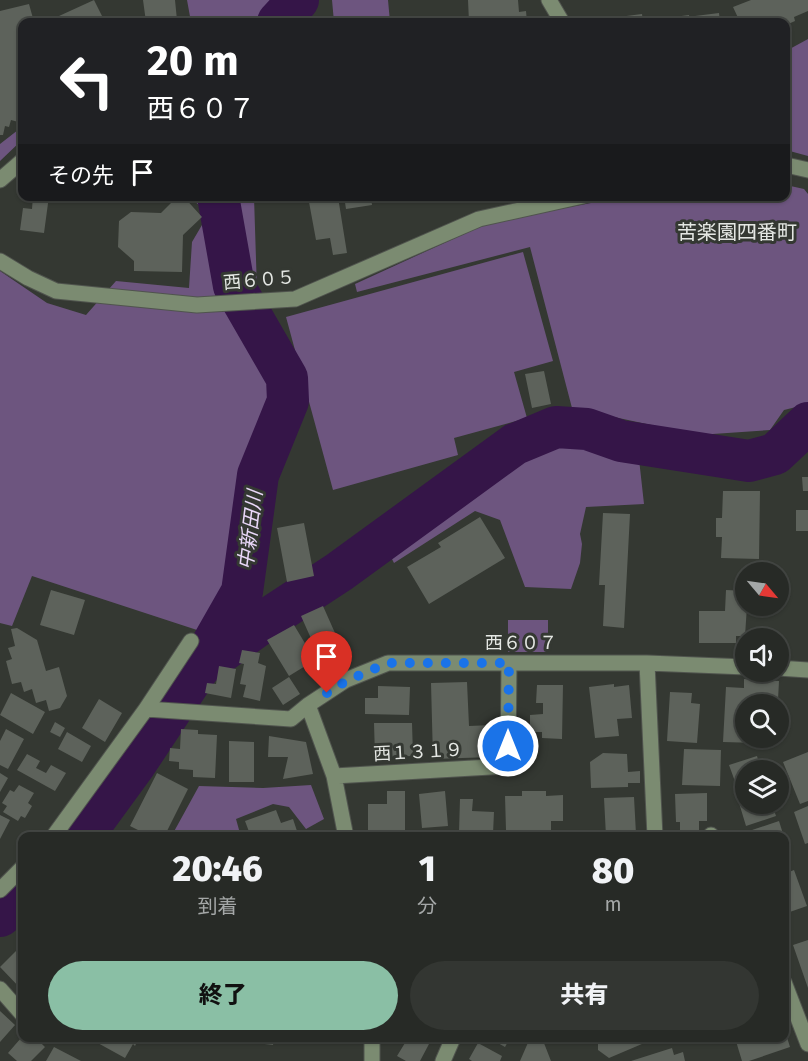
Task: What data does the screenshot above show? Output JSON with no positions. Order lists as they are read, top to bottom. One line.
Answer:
{"streets":{"street":["西６０５","西６０７","西１３１９"]},"crossings":[["西６０７","西１３１９"]],"districts":["苦楽園四番町"],"water":["中新田川"],"north":"bottom right","page":{"turn":["20 m","西６０７"],"then":"その先","eta":["20:46","到着","1","分","80","m"],"buttons":["終了","共有"]}}
